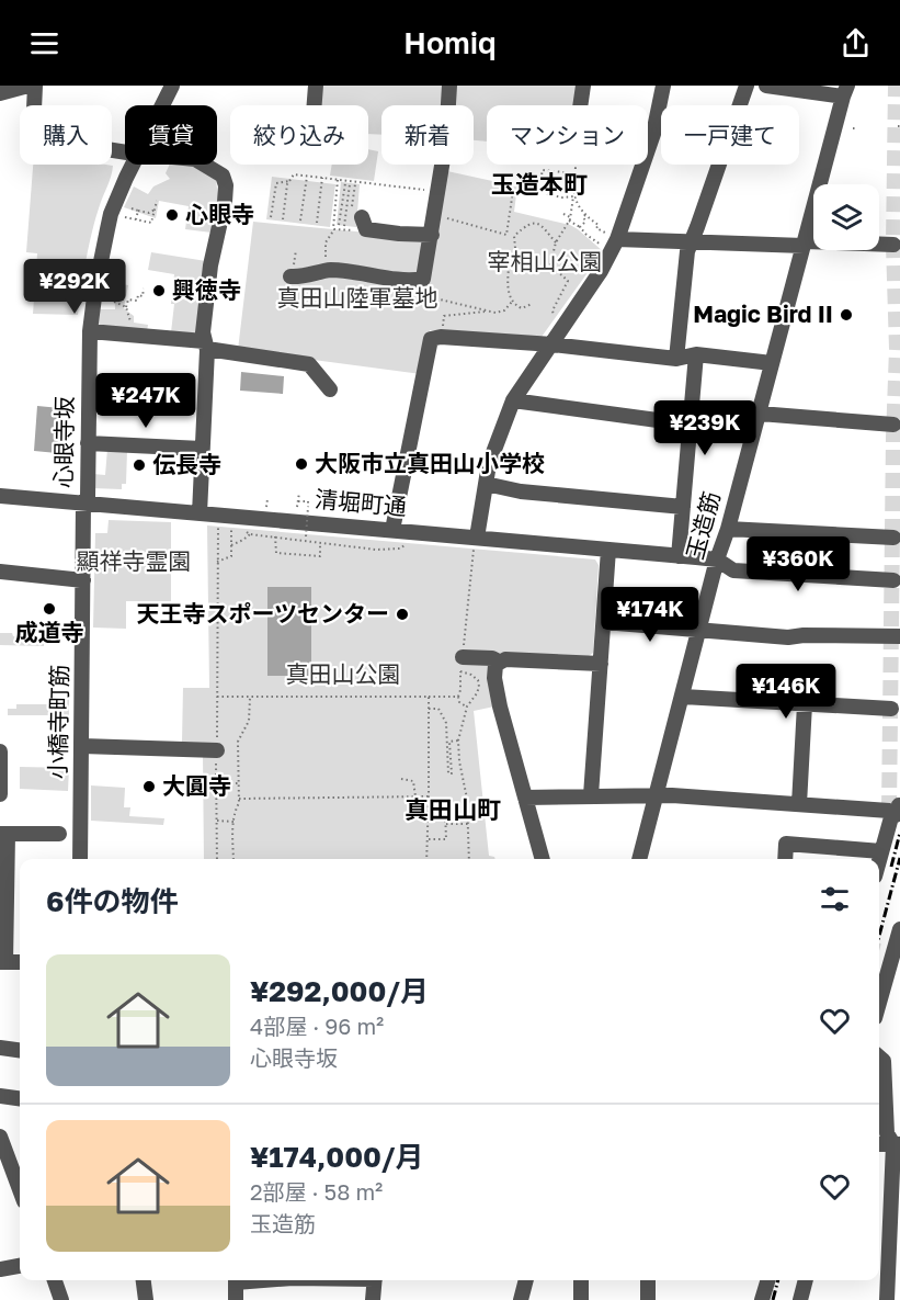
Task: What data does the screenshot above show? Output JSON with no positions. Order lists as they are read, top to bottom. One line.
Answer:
{"streets":{"street":["心眼寺坂","清堀町通","玉造筋","小橋寺町筋"]},"crossings":[["心眼寺坂","清堀町通"],["心眼寺坂","小橋寺町筋"],["清堀町通","玉造筋"]],"districts":["玉造本町","真田山町"],"parks":["宰相山公園","真田山陸軍墓地","顯祥寺霊園","真田山公園"],"places":["心眼寺","興徳寺","Magic Bird II","大阪市立真田山小学校","伝長寺","成道寺","天王寺スポーツセンター","大圓寺"],"page":{"header":"Homiq","chip":["購入","賃貸","絞り込み","新着","マンション","一戸建て"],"price":["¥292K","¥247K","¥239K","¥360K","¥174K","¥146K"],"heading":"6件の物件","list":[{"name":"¥292,000/月","note":"4部屋 · 96 m² · 心眼寺坂"},{"name":"¥174,000/月","note":"2部屋 · 58 m² · 玉造筋"}]}}
